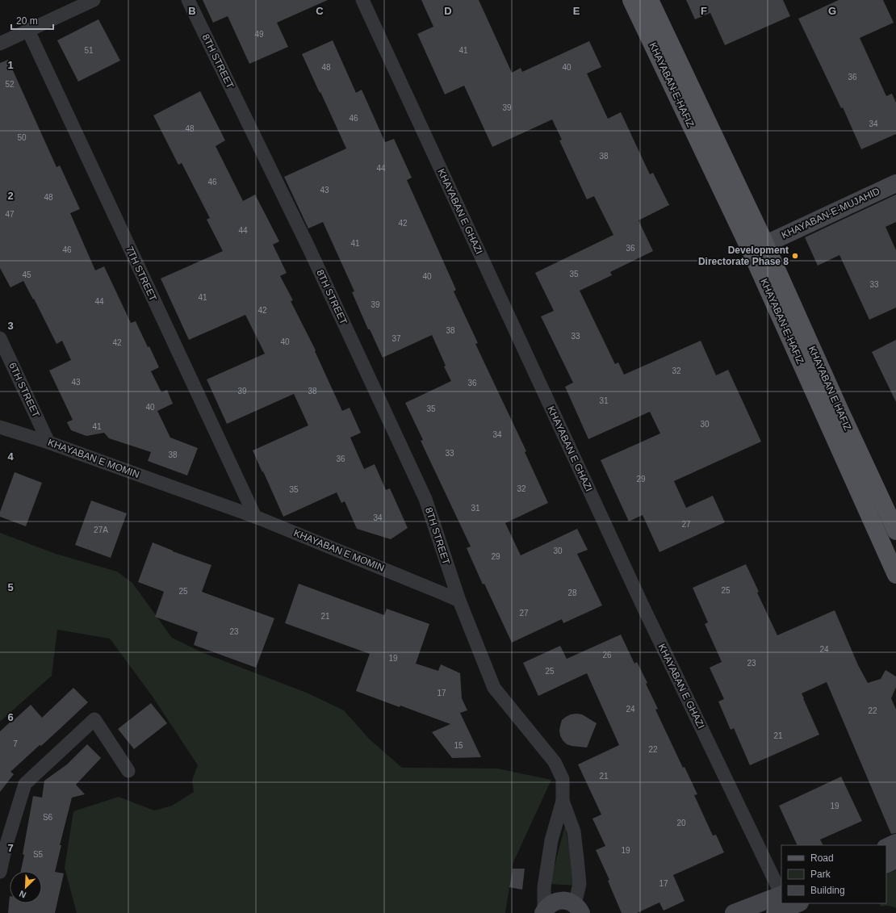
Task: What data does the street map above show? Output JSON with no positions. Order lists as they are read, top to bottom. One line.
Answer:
{"streets":{"main road":["KHAYABAN-E-HAFIZ","KHAYABAN-E-MUJAHID","KHAYABAN E HAFIZ"],"street":["8TH STREET","KHAYABAN E GHAZI","7TH STREET","6TH STREET","KHAYABAN E MOMIN"]},"crossings":[["8TH STREET","KHAYABAN E MOMIN"],["KHAYABAN-E-HAFIZ","KHAYABAN-E-MUJAHID"],["KHAYABAN-E-HAFIZ","KHAYABAN E HAFIZ"],["KHAYABAN-E-MUJAHID","KHAYABAN E HAFIZ"],["7TH STREET","KHAYABAN E MOMIN"],["6TH STREET","KHAYABAN E MOMIN"]],"places":["Development Directorate Phase 8"],"house_numbers":["49","51","41","48","40","36","52","39","46","34","48","50","38","44","46","43","48","47","42","44","41","36","46","35","45","40","33","41","44","39","42","38","33","37","40","42","32","43","36","39","38","31","40","35","30","41","34","33","38","36","29","32","35","31","34","27","27A","30","29","25","25","28","27","21","23","24","26","19","23","25","17","24","22","21","7","15","22","21","19","S6","20","19","S5","17"],"legend":["Road","Park","Building"],"scale_bar":"20 m","north":"bottom left","grid":{"columns":["B","C","D","E","F","G"],"rows":["1","2","3","4","5","6","7"]}}
